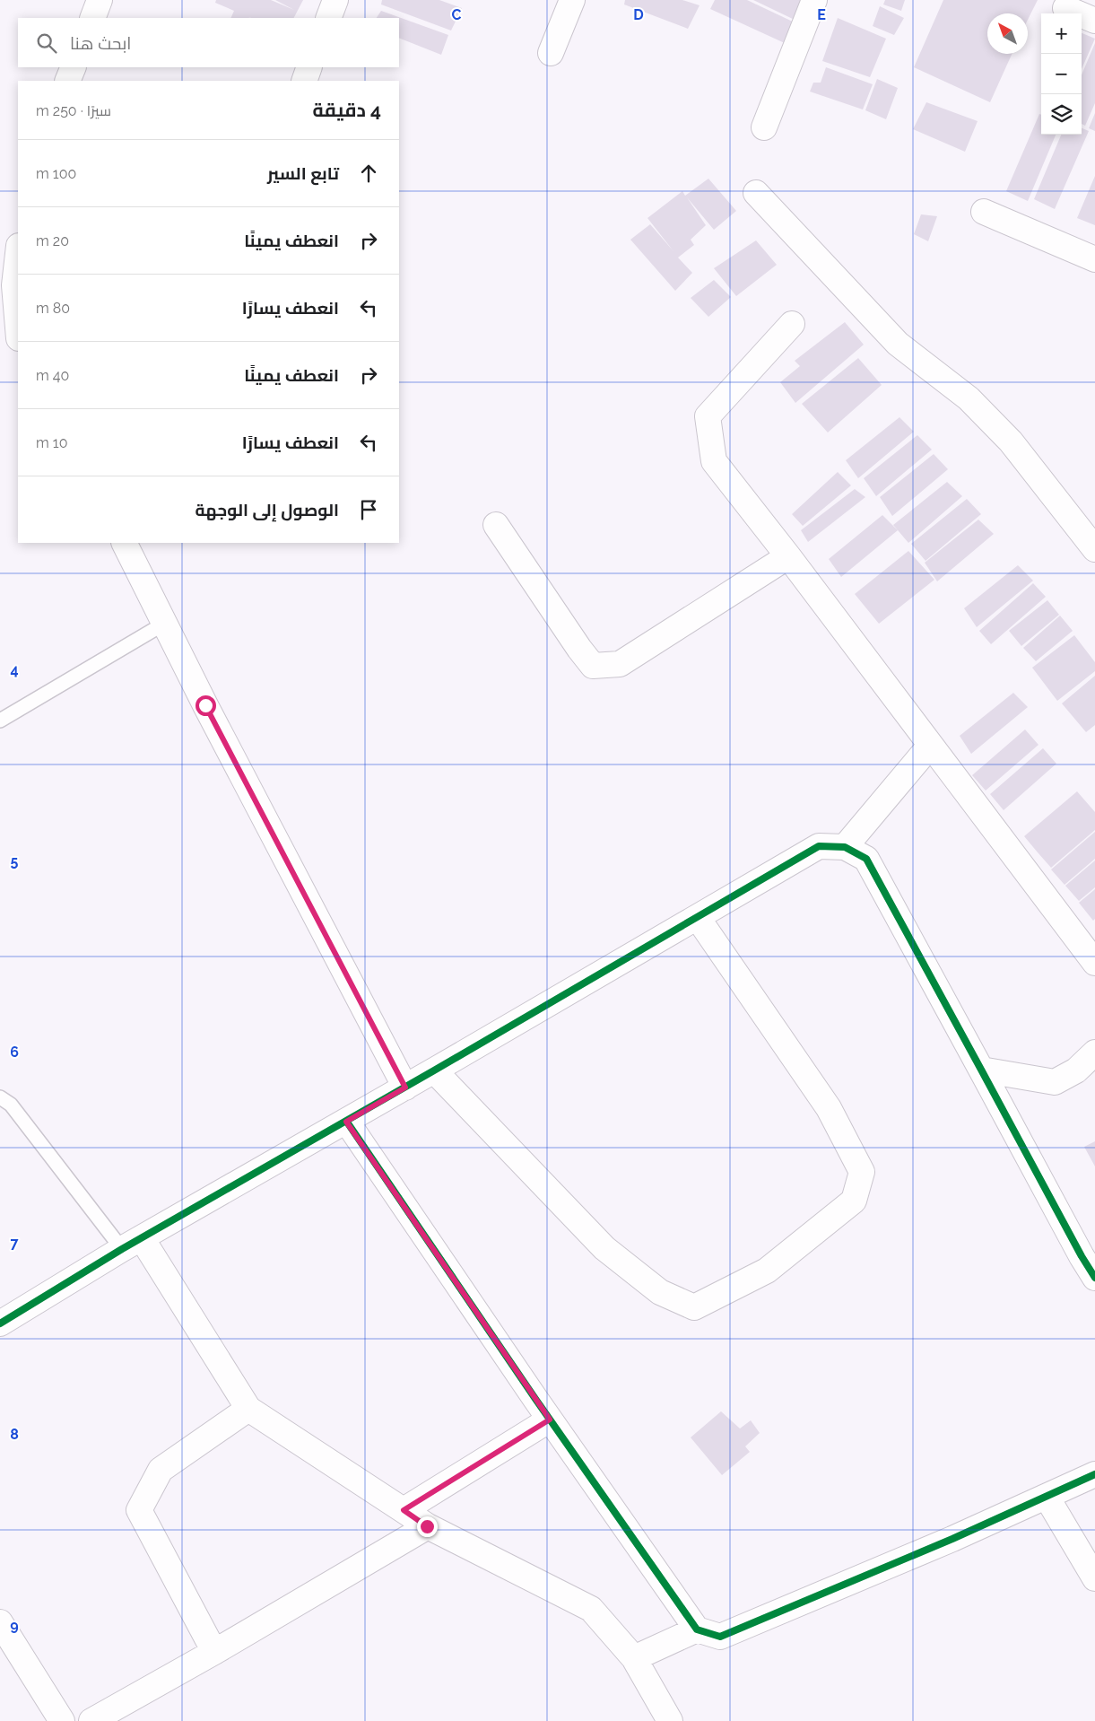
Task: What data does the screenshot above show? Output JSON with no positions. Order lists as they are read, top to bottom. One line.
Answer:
{"north":"top left","page":{"map_buttons":["+","−"],"search":"ابحث هنا","heading":["4 دقيقة","سيرًا · 250 m"],"list":[["تابع السير","100 m"],["انعطف يمينًا","20 m"],["انعطف يسارًا","80 m"],["انعطف يمينًا","40 m"],["انعطف يسارًا","10 m"],"الوصول إلى الوجهة"]},"grid":{"columns":["C","D","E"],"rows":["4","5","6","7","8","9"]}}
